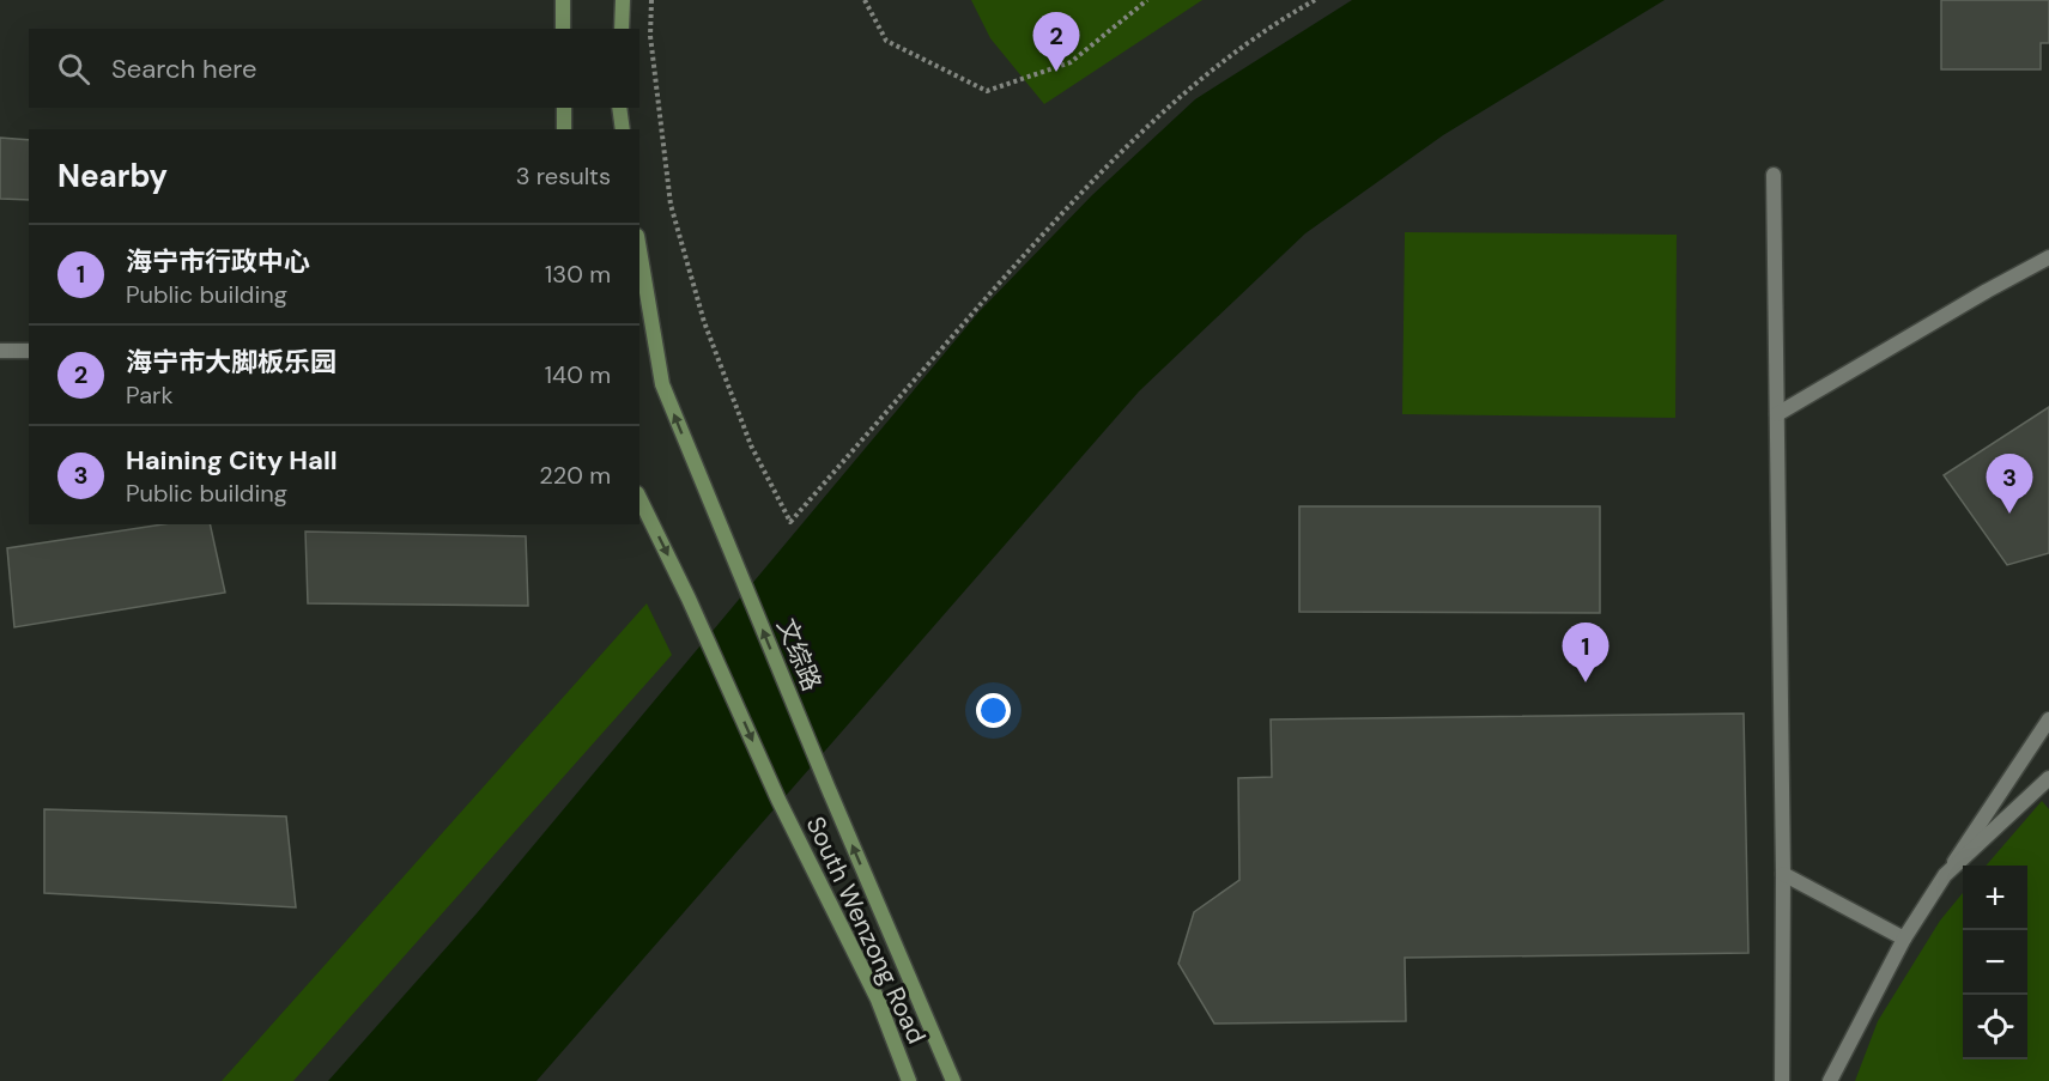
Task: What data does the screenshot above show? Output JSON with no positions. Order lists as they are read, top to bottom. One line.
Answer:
{"streets":{"main road":["文综路","South Wenzong Road"]},"one_way":["文综路","South Wenzong Road"],"page":{"pins":["2","3","1"],"search":"Search here","heading":["Nearby","3 results"],"list":[{"mark":"1","name":"海宁市行政中心","note":"Public building","value":"130 m"},{"mark":"2","name":"海宁市大脚板乐园","note":"Park","value":"140 m"},{"mark":"3","name":"Haining City Hall","note":"Public building","value":"220 m"}],"map_buttons":["+","−"]}}
